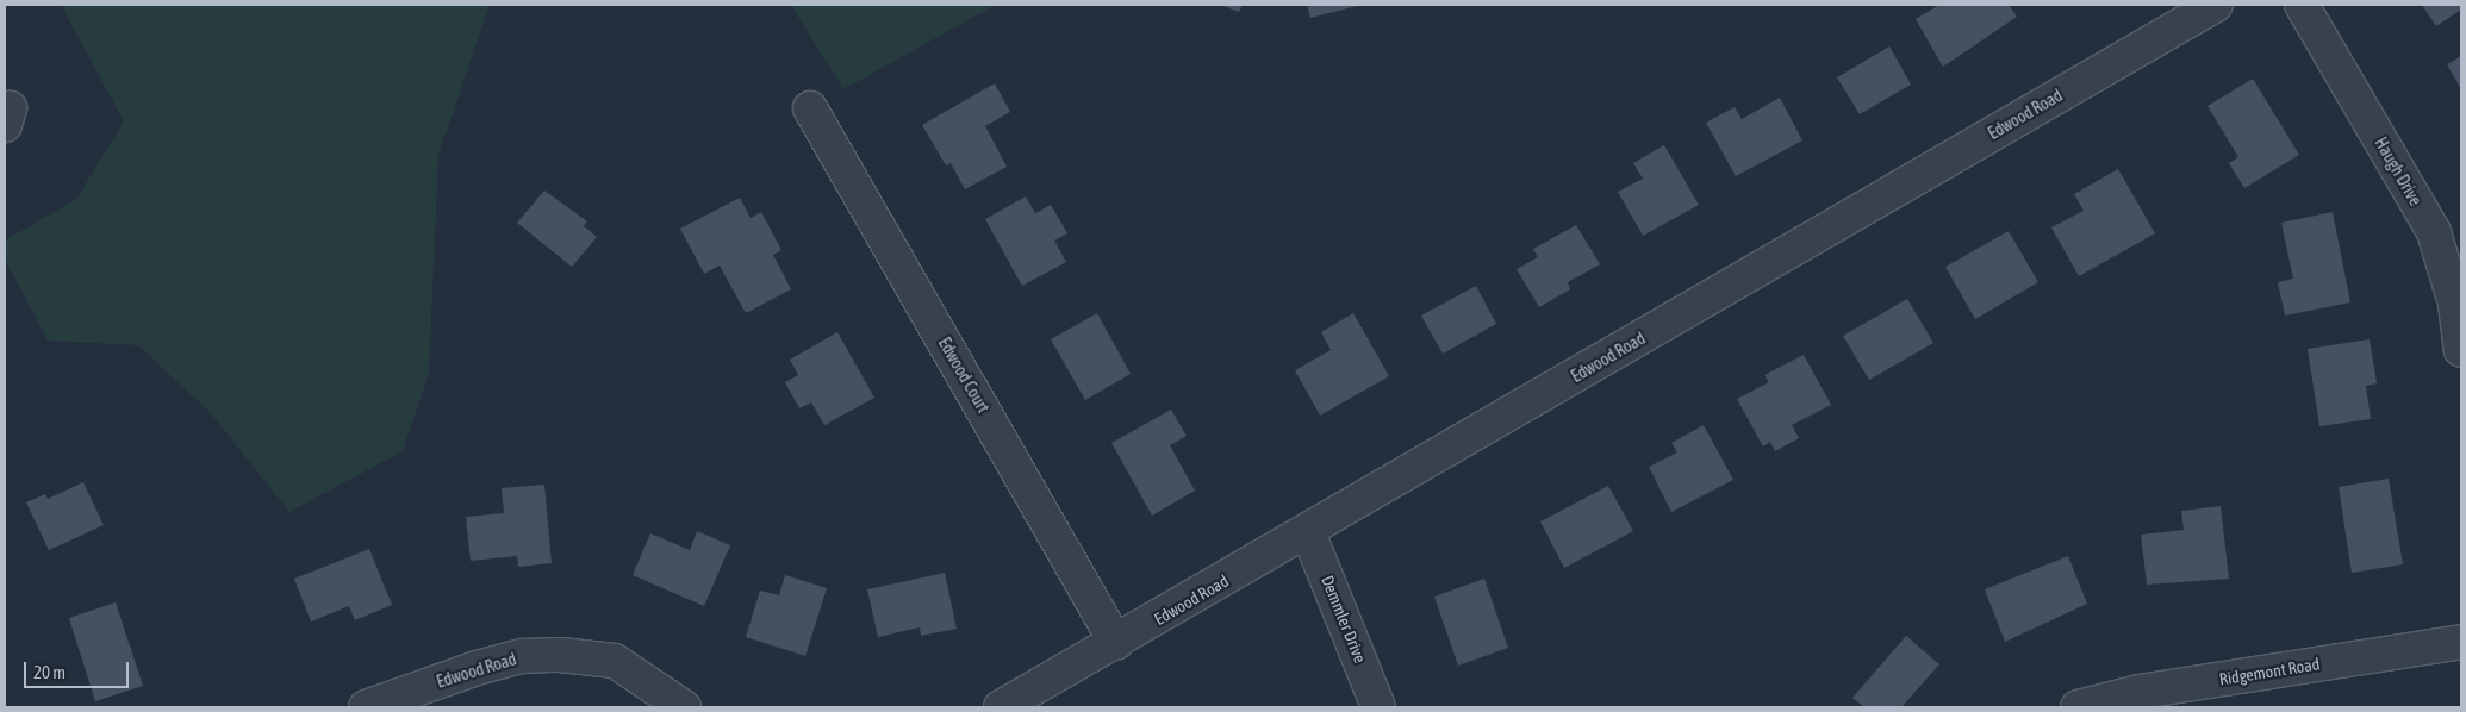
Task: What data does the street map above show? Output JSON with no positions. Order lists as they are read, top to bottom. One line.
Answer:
{"streets":{"street":["Edwood Road","Haugh Drive","Edwood Court","Demmler Drive","Ridgemont Road"]},"crossings":[["Edwood Road","Edwood Court"],["Edwood Road","Demmler Drive"]],"scale_bar":"20 m"}
